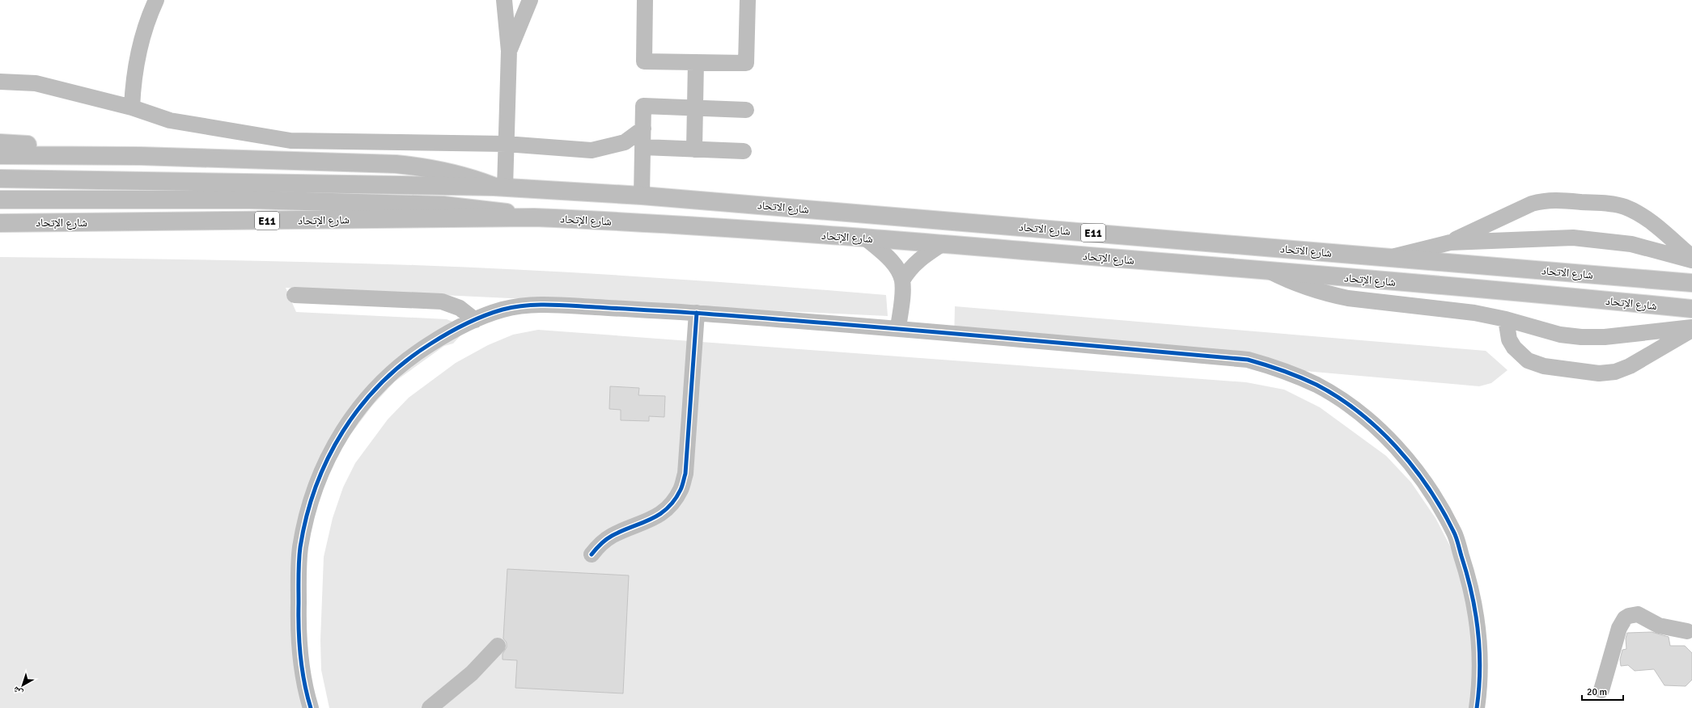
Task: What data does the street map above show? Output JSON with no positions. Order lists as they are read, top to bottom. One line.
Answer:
{"streets":{"main road":["شارع الاتحاد","شارع الإتحاد","E11"]},"crossings":[["شارع الاتحاد","E11"]],"scale_bar":"20 m","north":"bottom left"}
